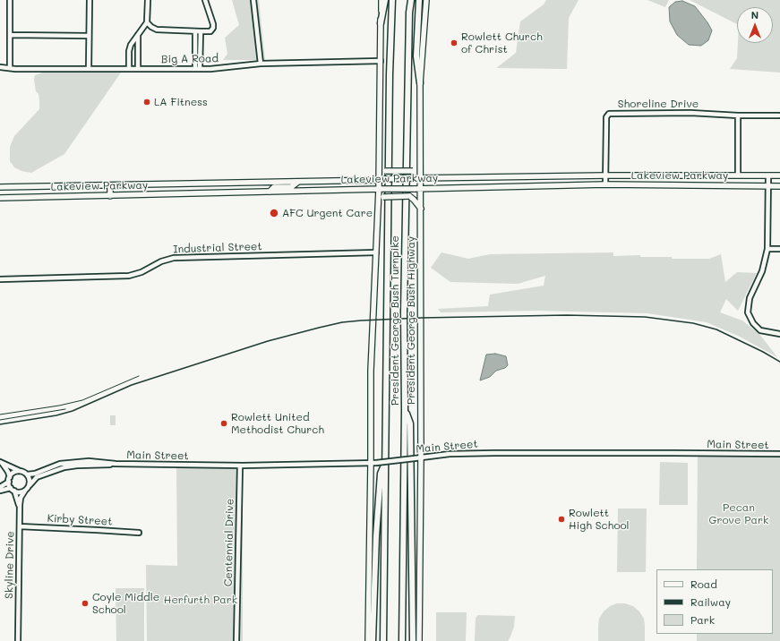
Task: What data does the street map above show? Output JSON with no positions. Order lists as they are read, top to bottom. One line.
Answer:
{"streets":{"highway":["President George Bush Turnpike"],"main road":["Lakeview Parkway","President George Bush Highway"],"street":["Big A Road","Shoreline Drive","Industrial Street","Main Street","Kirby Street","Centennial Drive","Skyline Drive"]},"crossings":[["Shoreline Drive","Lakeview Parkway"],["Lakeview Parkway","President George Bush Highway"],["President George Bush Highway","Main Street"],["Main Street","Centennial Drive"],["Main Street","Skyline Drive"],["Kirby Street","Skyline Drive"]],"parks":["Pecan Grove Park","Herfurth Park"],"places":["Rowlett Church of Christ","LA Fitness","AFC Urgent Care","Rowlett United Methodist Church","Rowlett High School","Coyle Middle School"],"legend":["Road","Railway","Park"],"north":"top"}
